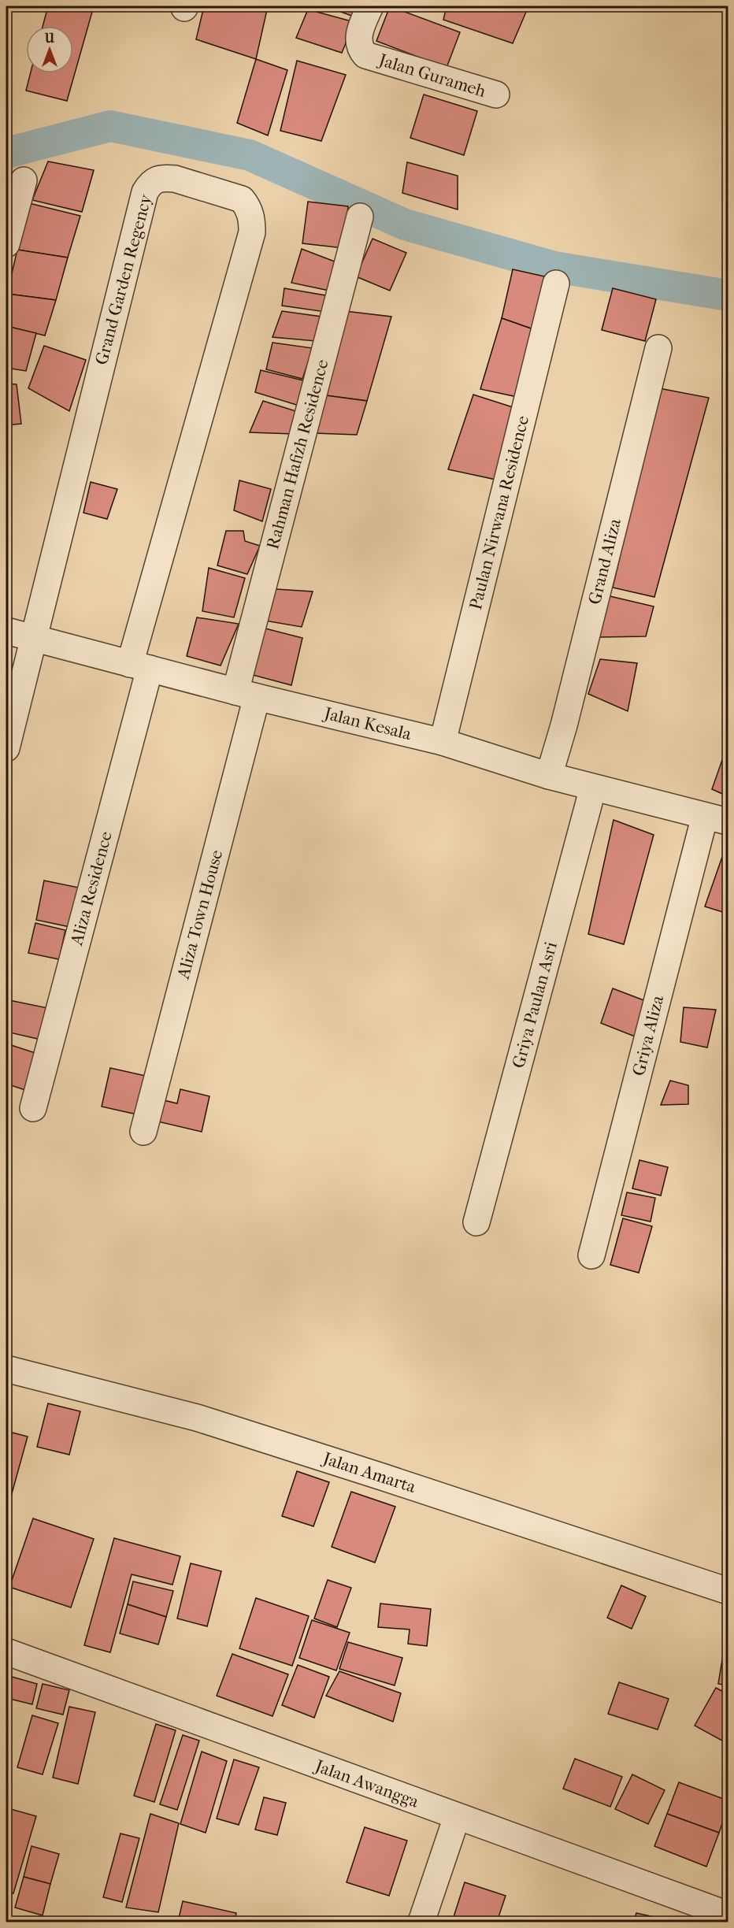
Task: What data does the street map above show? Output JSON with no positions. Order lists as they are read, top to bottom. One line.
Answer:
{"streets":{"street":["Jalan Gurameh","Grand Garden Regency","Rahman Hafizh Residence","Paulan Nirwana Residence","Grand Aliza","Jalan Kesala","Aliza Residence","Aliza Town House","Griya Paulan Asri","Griya Aliza","Jalan Amarta","Jalan Awangga"]},"crossings":[["Grand Garden Regency","Jalan Kesala"],["Grand Garden Regency","Aliza Residence"],["Rahman Hafizh Residence","Jalan Kesala"],["Rahman Hafizh Residence","Aliza Town House"],["Paulan Nirwana Residence","Jalan Kesala"],["Grand Aliza","Jalan Kesala"],["Jalan Kesala","Aliza Residence"],["Jalan Kesala","Aliza Town House"],["Jalan Kesala","Griya Paulan Asri"],["Jalan Kesala","Griya Aliza"]],"north":"top"}
